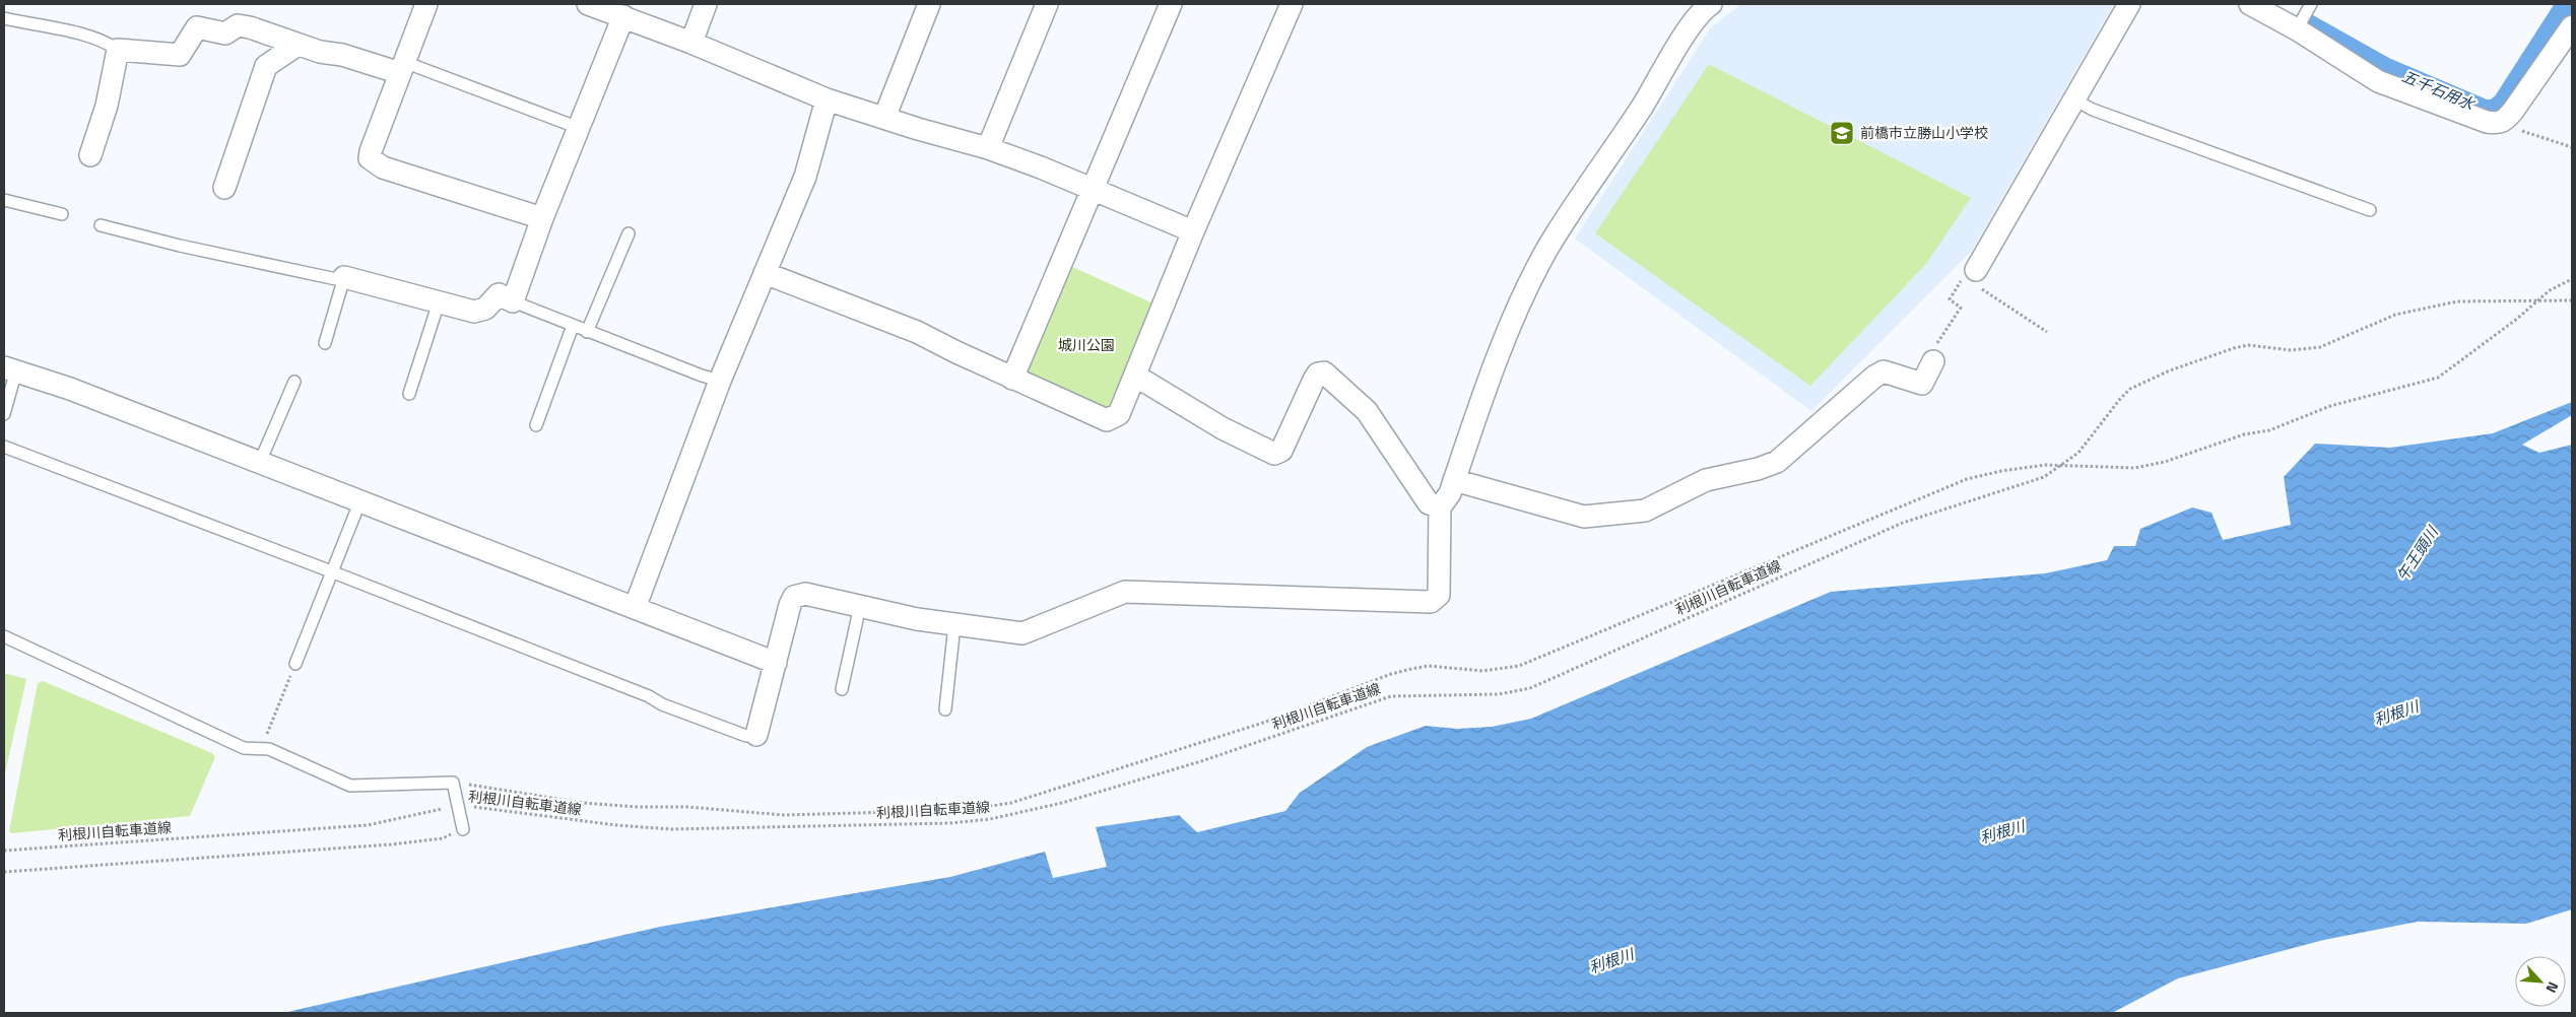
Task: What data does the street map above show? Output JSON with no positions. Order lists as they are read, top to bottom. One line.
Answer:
{"streets":{"path":["利根川自転車道線"]},"water":["五千石用水","午王頭川","利根川"],"parks":["城川公園"],"places":{"school or university":["前橋市立勝山小学校"]},"north":"bottom right"}
